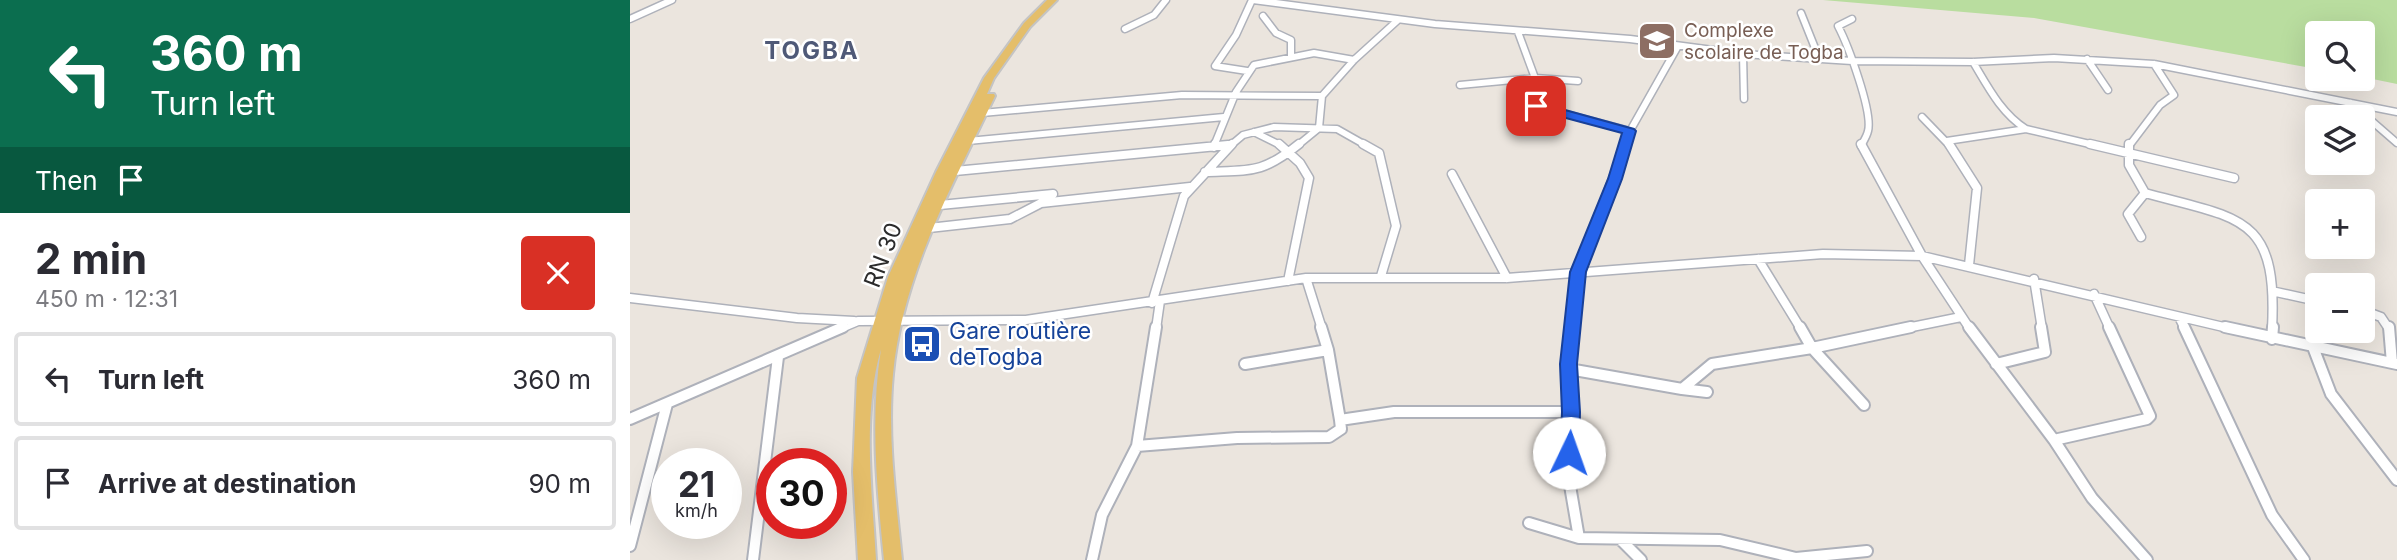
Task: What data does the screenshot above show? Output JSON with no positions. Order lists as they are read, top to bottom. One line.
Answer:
{"streets":{"main road":["RN 30"]},"districts":["TOGBA"],"places":{"school or university":["Complexe scolaire de Togba"],"bus stop":["Gare routière deTogba"]},"page":{"turn":["360 m","Turn left"],"map_buttons":["+","−"],"then":"Then","heading":["2 min","450 m · 12:31"],"list":[{"name":"Turn left","value":"360 m"},{"name":"Arrive at destination","value":"90 m"}],"speed":"21 km/h","limit":"30"}}
